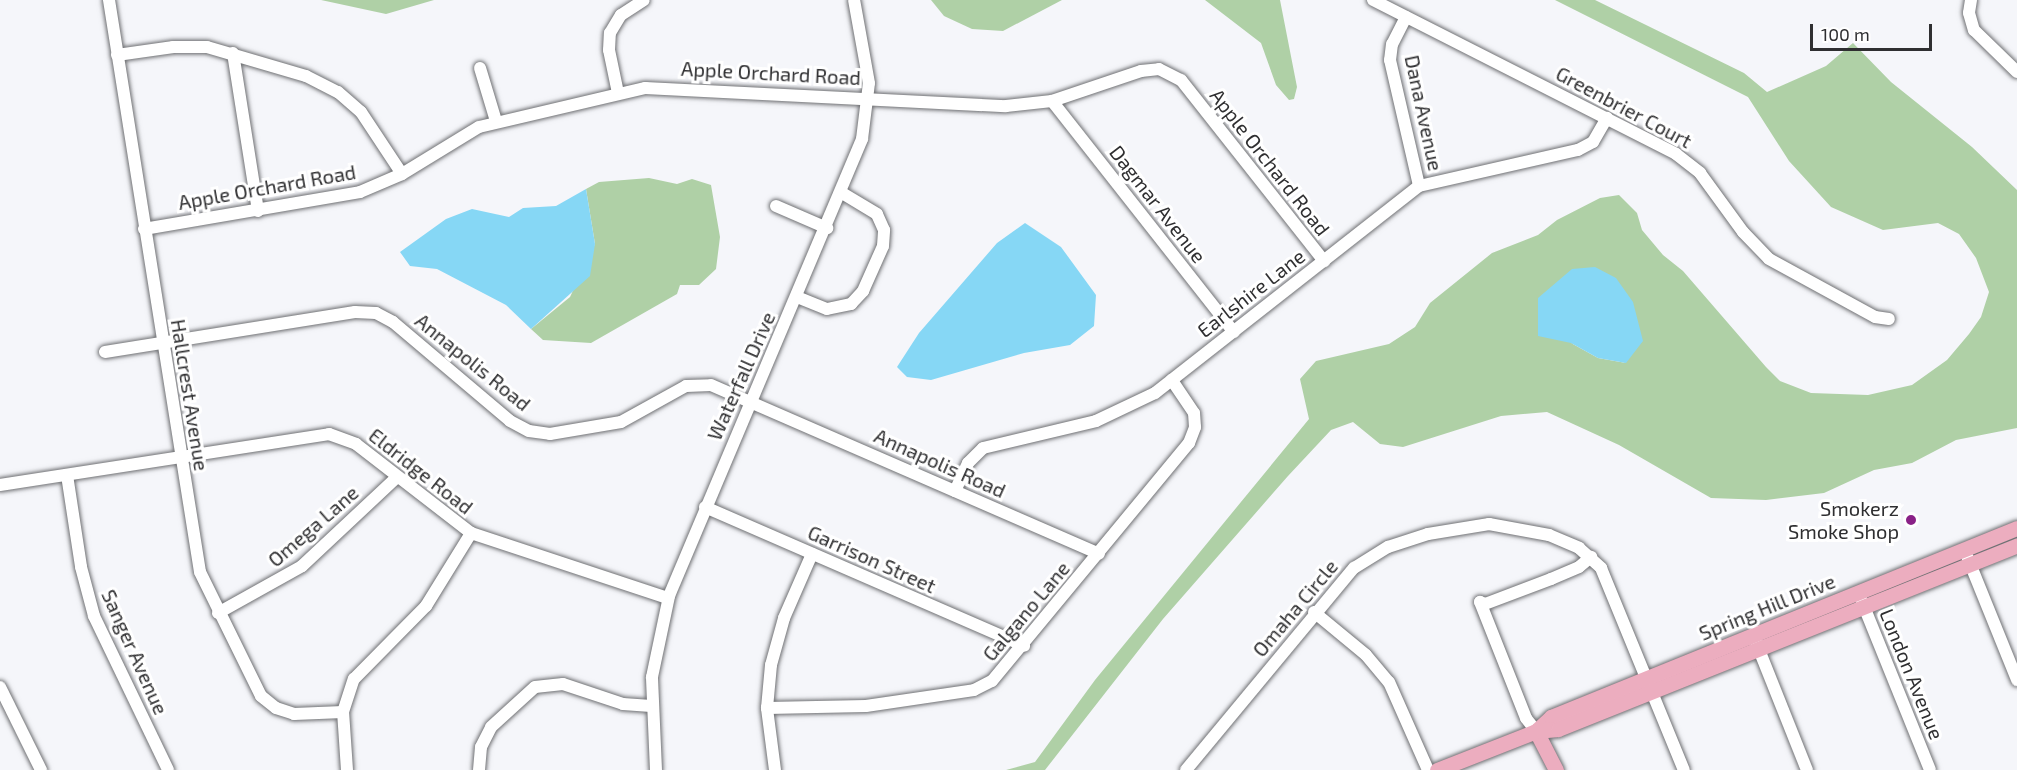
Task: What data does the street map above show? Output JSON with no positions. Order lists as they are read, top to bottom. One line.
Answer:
{"streets":{"main road":["Spring Hill Drive"],"street":["Apple Orchard Road","Greenbrier Court","Dana Avenue","Dagmar Avenue","Earlshire Lane","Annapolis Road","Waterfall Drive","Hallcrest Avenue","Eldridge Road","Omega Lane","Garrison Street","Omaha Circle","Galgano Lane","Sanger Avenue","London Avenue"]},"crossings":[["Apple Orchard Road","Dagmar Avenue"],["Apple Orchard Road","Earlshire Lane"],["Apple Orchard Road","Waterfall Drive"],["Apple Orchard Road","Hallcrest Avenue"],["Greenbrier Court","Dana Avenue"],["Greenbrier Court","Earlshire Lane"],["Dana Avenue","Earlshire Lane"],["Dagmar Avenue","Earlshire Lane"],["Earlshire Lane","Annapolis Road"],["Earlshire Lane","Galgano Lane"],["Annapolis Road","Waterfall Drive"],["Annapolis Road","Hallcrest Avenue"],["Annapolis Road","Galgano Lane"],["Waterfall Drive","Eldridge Road"],["Waterfall Drive","Garrison Street"],["Hallcrest Avenue","Eldridge Road"],["Hallcrest Avenue","Omega Lane"],["Eldridge Road","Omega Lane"],["Eldridge Road","Sanger Avenue"],["Garrison Street","Galgano Lane"],["Spring Hill Drive","Omaha Circle"],["Spring Hill Drive","London Avenue"]],"places":["Smokerz Smoke Shop"],"scale_bar":"100 m"}
